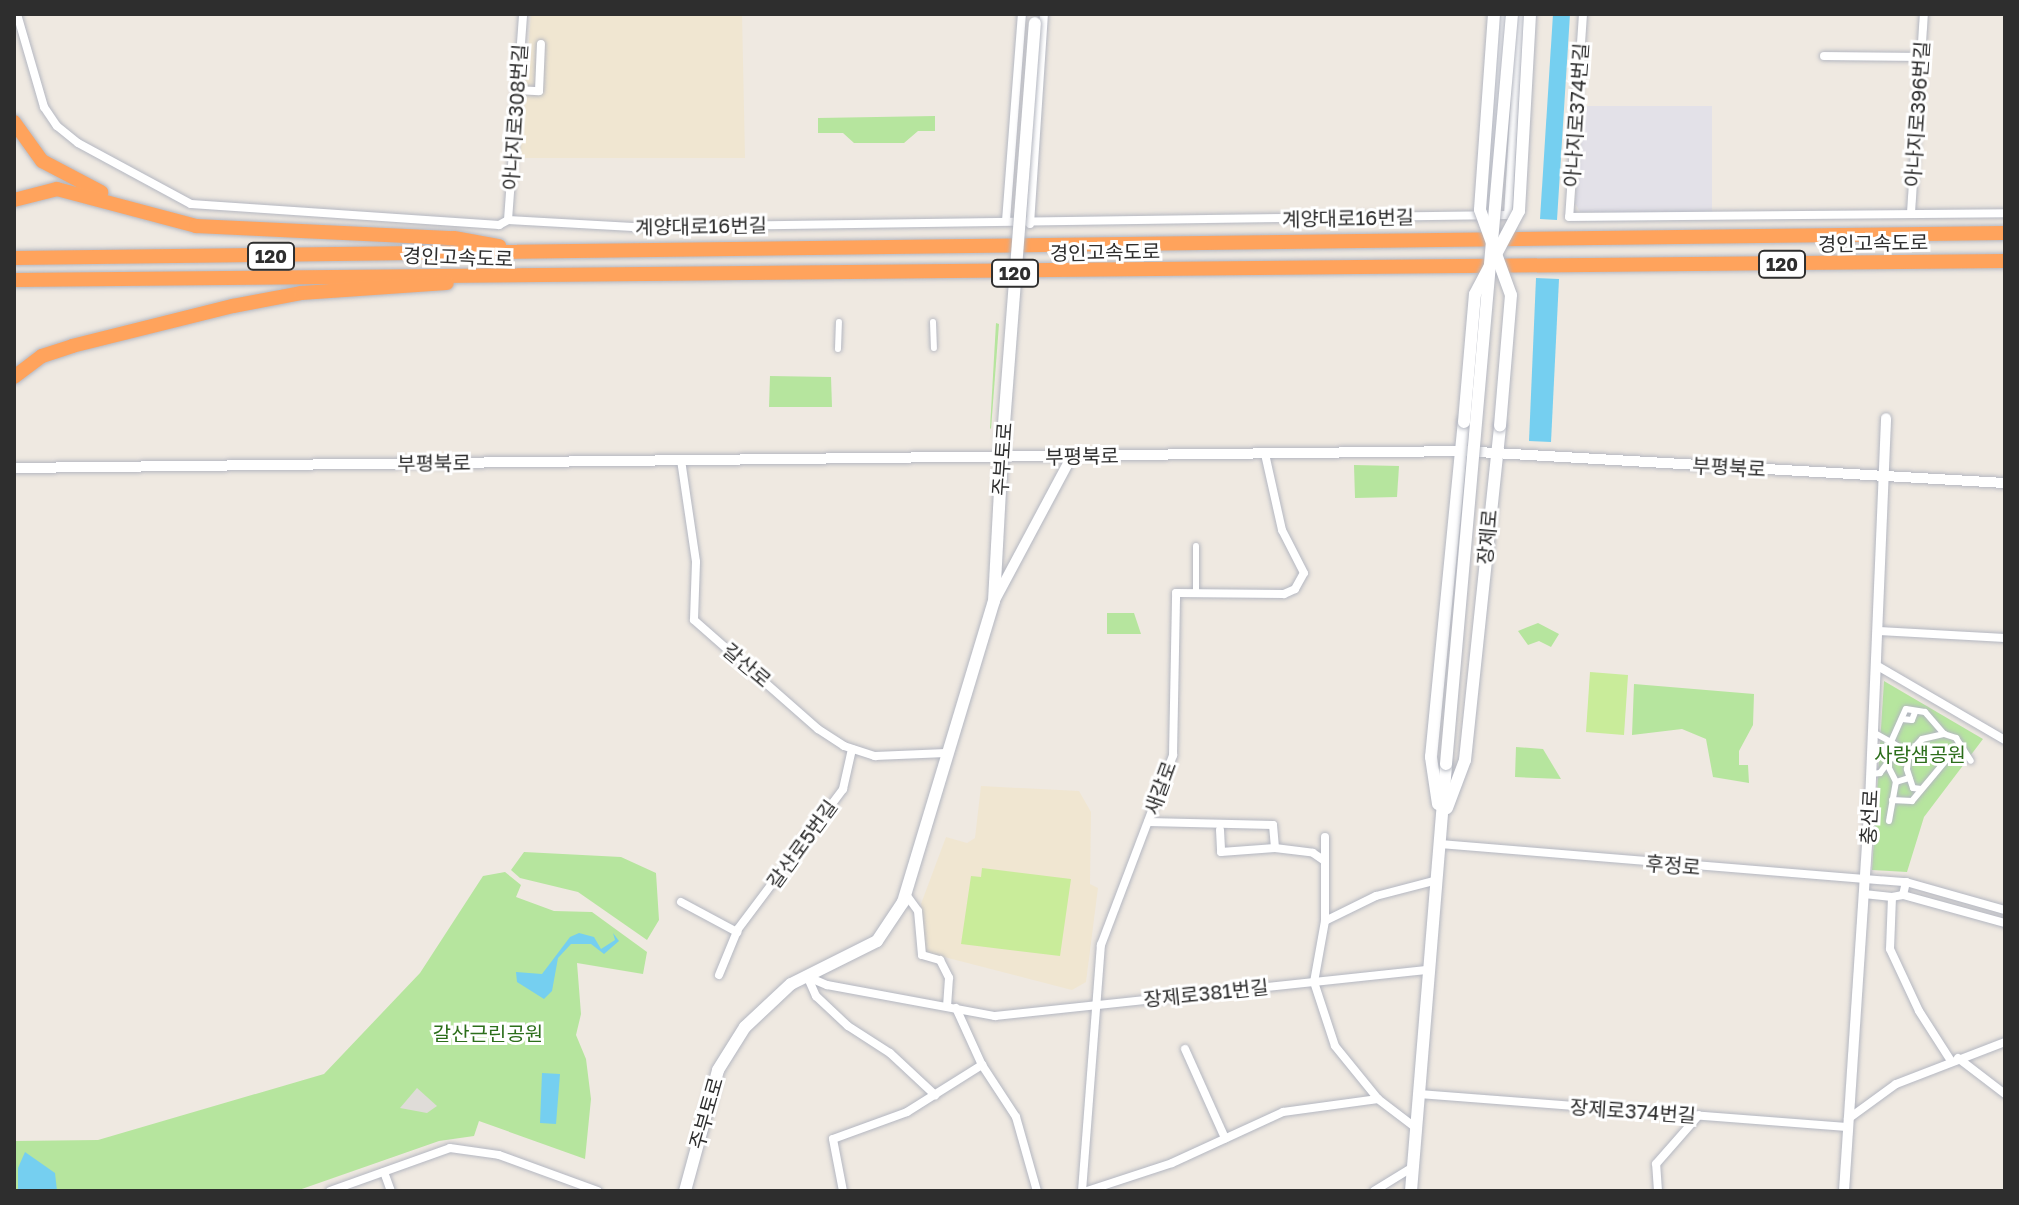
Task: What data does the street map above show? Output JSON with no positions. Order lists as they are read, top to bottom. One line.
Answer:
{"streets":{"highway":["경인고속도로","120"],"main road":["주부토로","장제로"],"street":["아나지로396번길","아나지로374번길","아나지로308번길","계양대로16번길","부평북로","갈산로","새갈로","충선로","갈산로5번길","후정로","장제로381번길","장제로374번길"]},"crossings":[["아나지로396번길","아나지로374번길"],["아나지로308번길","계양대로16번길"],["부평북로","주부토로"],["부평북로","장제로"],["부평북로","갈산로"],["부평북로","충선로"],["주부토로","갈산로"],["주부토로","장제로381번길"],["장제로","후정로"],["장제로","장제로381번길"],["장제로","장제로374번길"],["갈산로","갈산로5번길"],["새갈로","장제로381번길"],["충선로","후정로"],["충선로","장제로374번길"]],"parks":["사랑샘공원","갈산근린공원"]}
